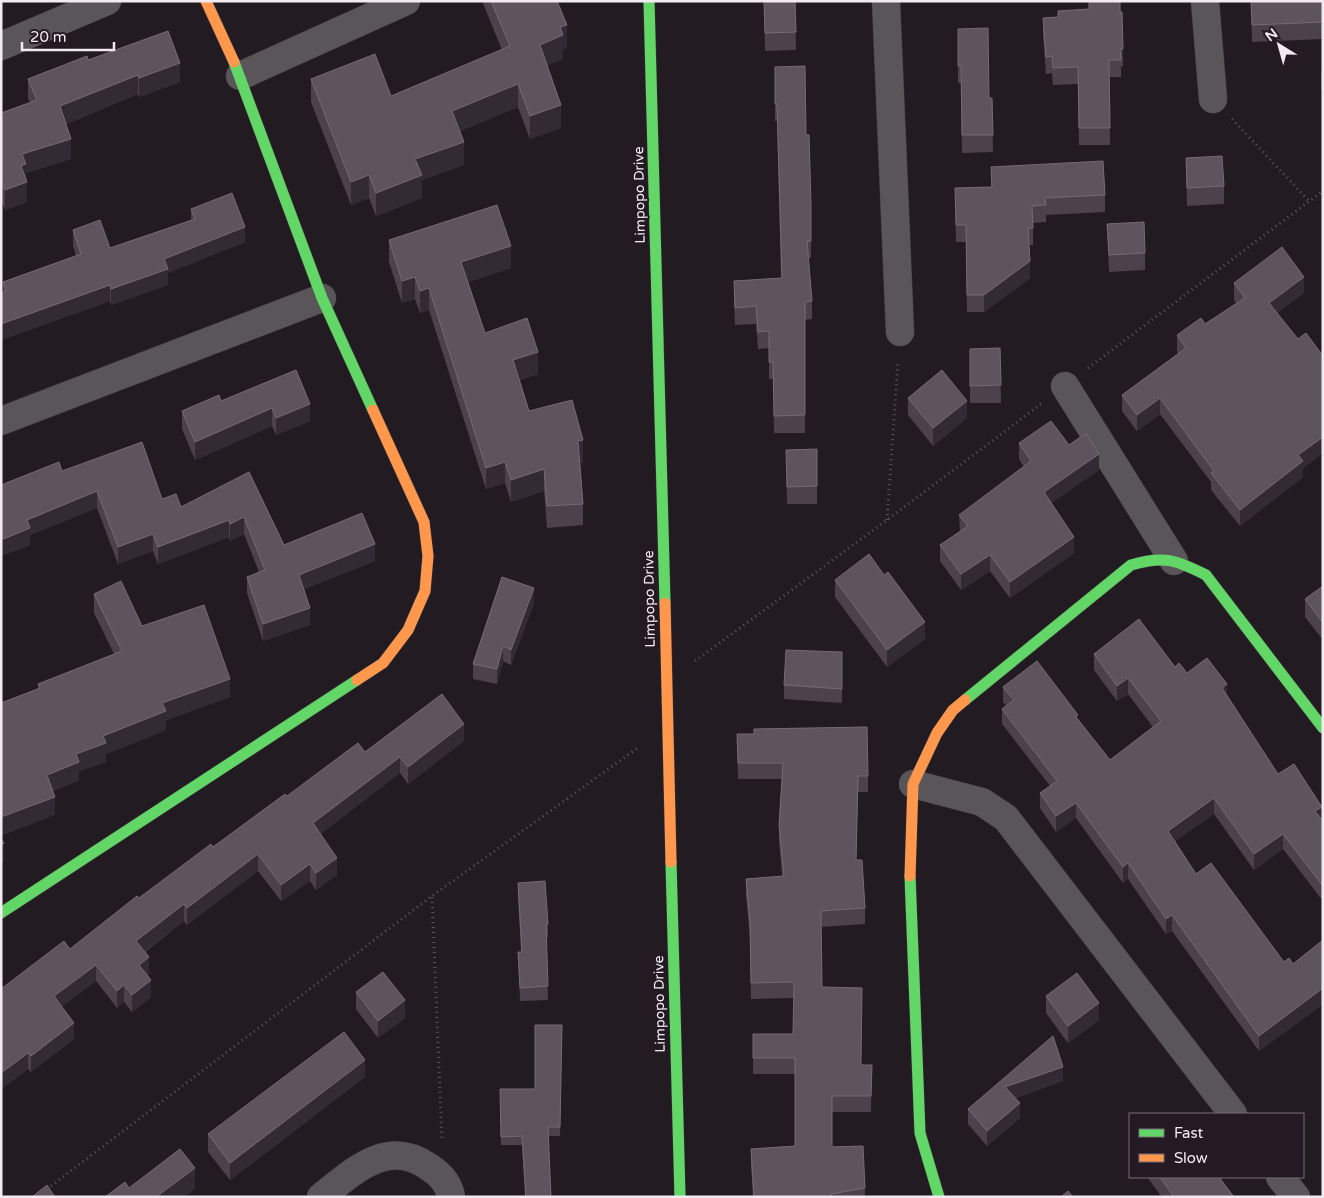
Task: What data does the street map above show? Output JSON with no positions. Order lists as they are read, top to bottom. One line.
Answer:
{"streets":{"street":["Limpopo Drive"]},"legend":["Fast","Slow"],"scale_bar":"20 m","north":"top left"}
